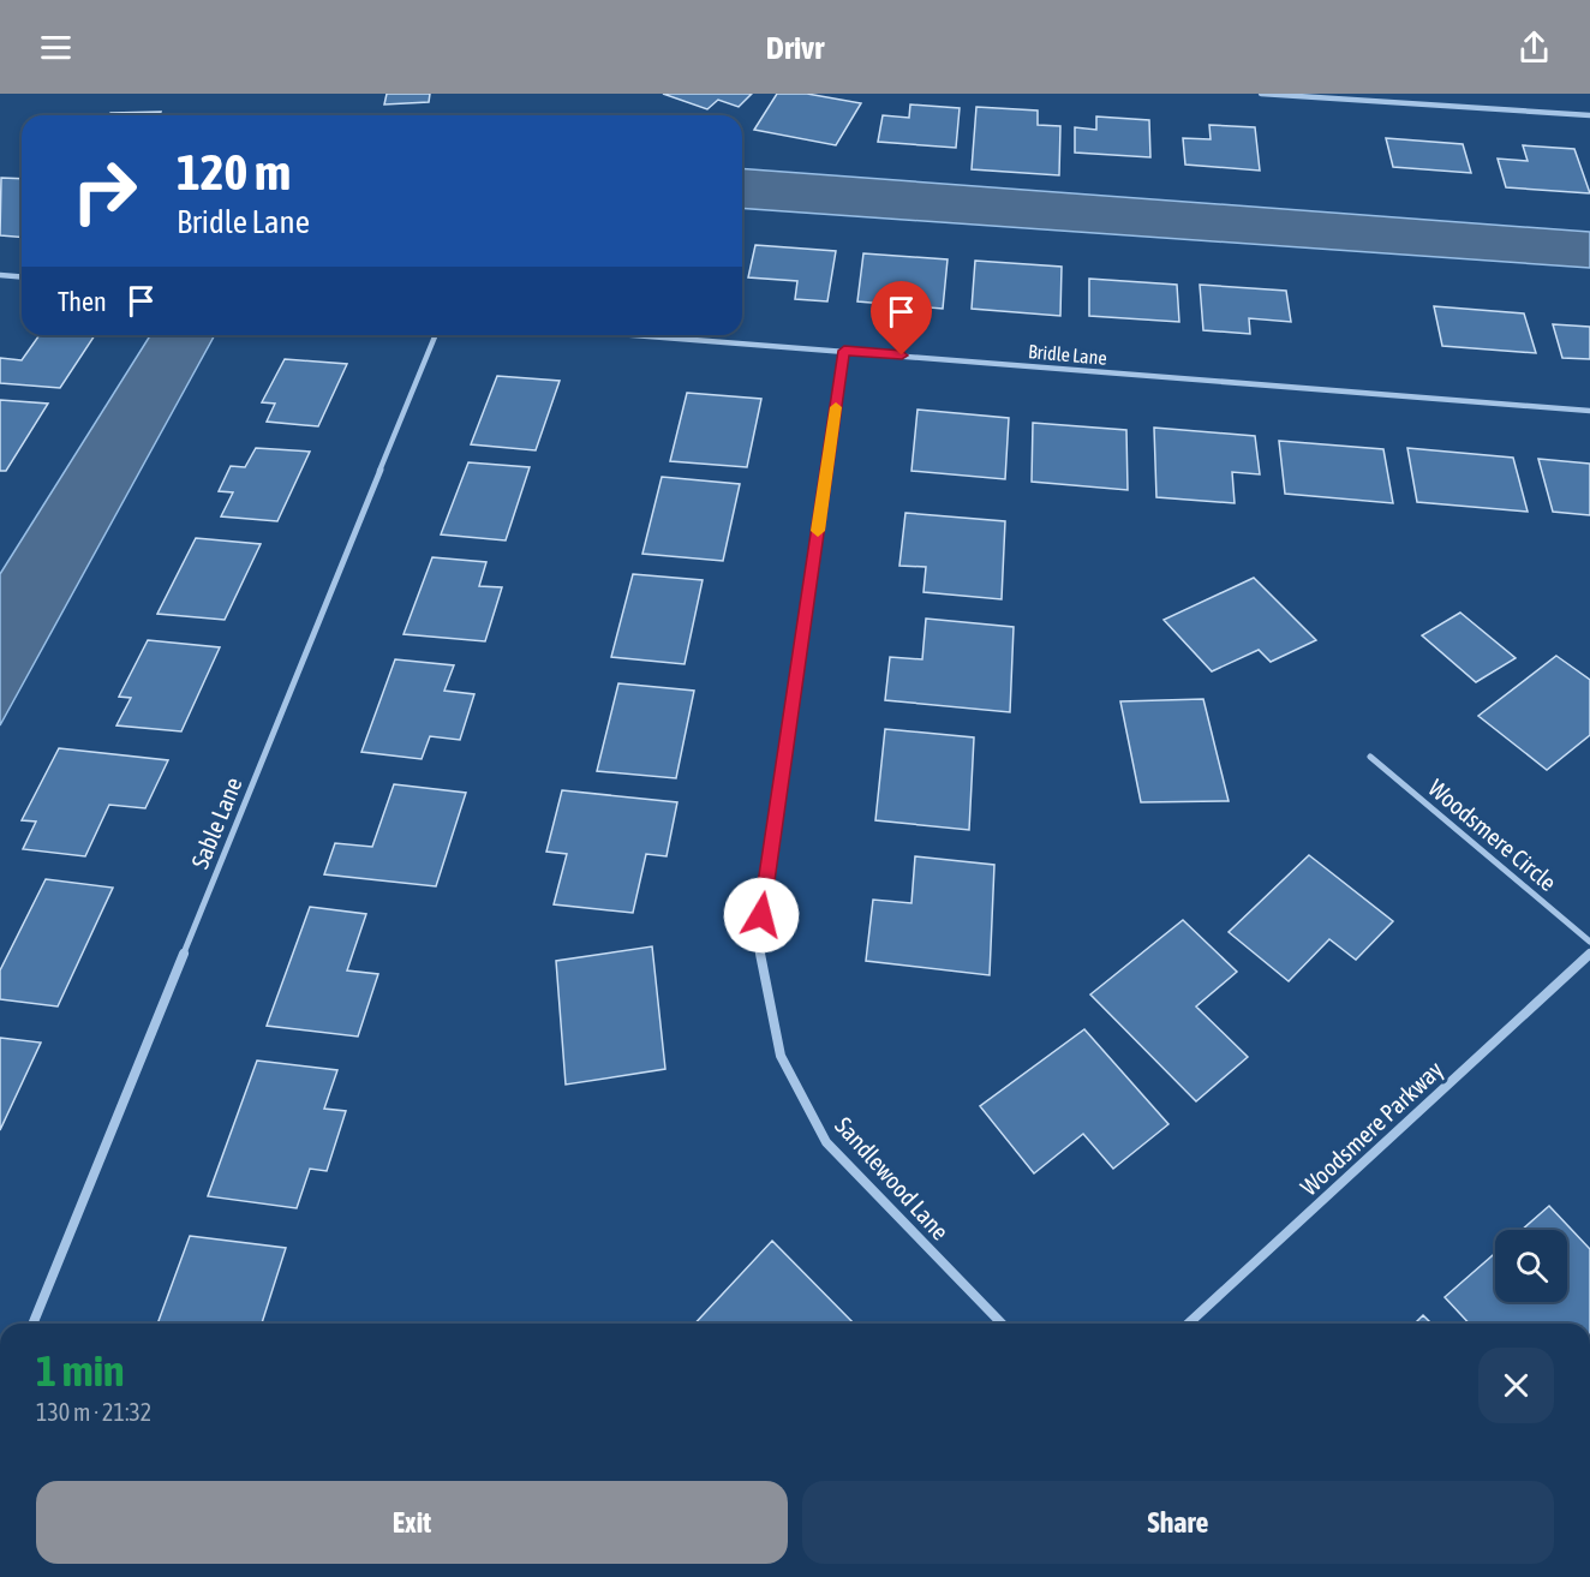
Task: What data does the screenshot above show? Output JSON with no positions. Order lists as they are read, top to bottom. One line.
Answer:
{"streets":{"street":["Bridle Lane","Sable Lane","Woodsmere Circle","Woodsmere Parkway","Sandlewood Lane"]},"crossings":[["Bridle Lane","Sandlewood Lane"]],"page":{"header":"Drivr","turn":["120 m","Bridle Lane"],"then":"Then","heading":["1 min","130 m · 21:32"],"buttons":["Exit","Share"]}}
